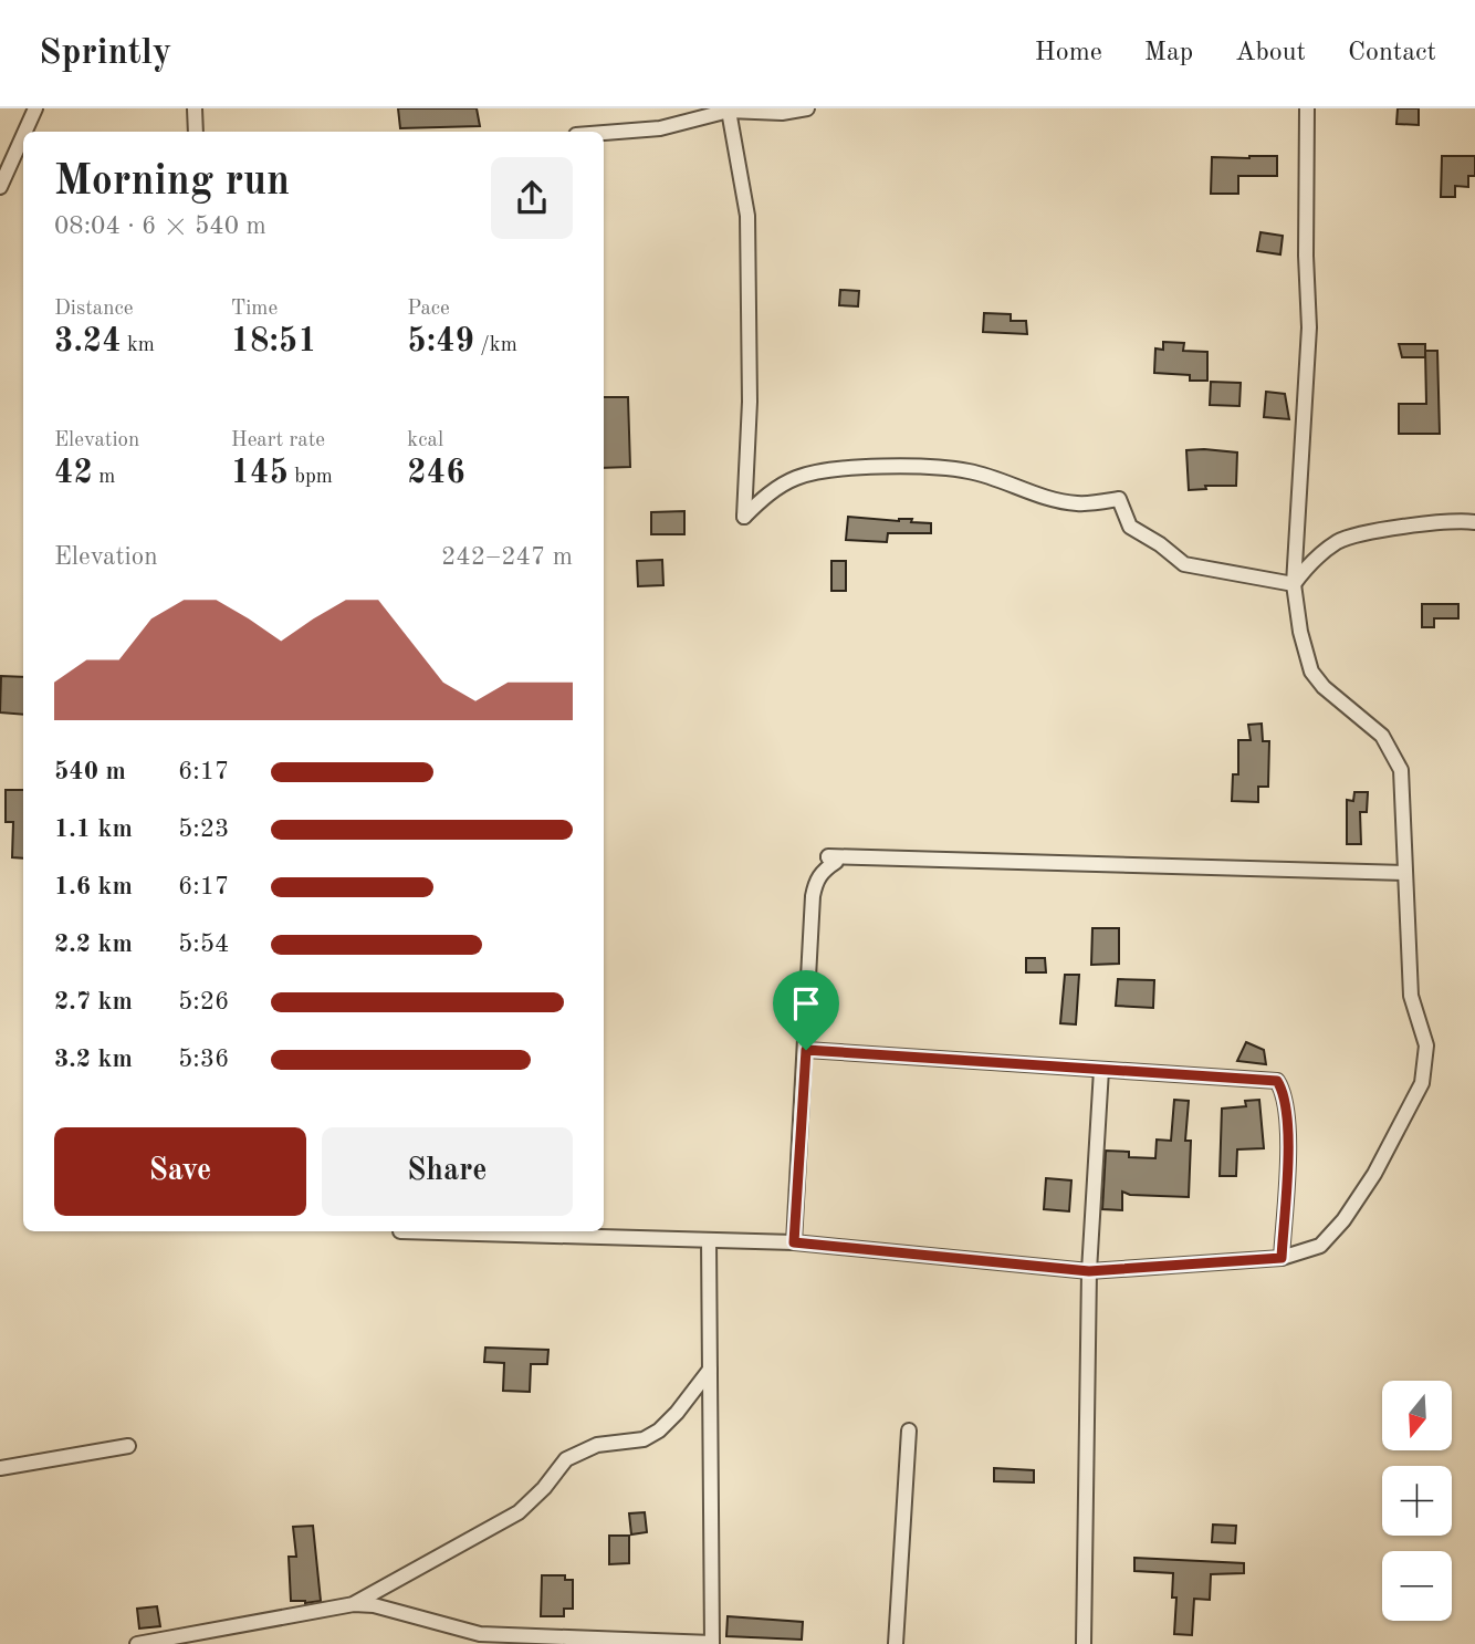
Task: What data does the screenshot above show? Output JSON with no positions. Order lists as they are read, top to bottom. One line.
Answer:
{"north":"bottom","page":{"header":"Sprintly","nav":["Home","Map","About","Contact"],"heading":["Morning run","08:04 · 6 × 540 m"],"stats":[["Distance","3.24 km"],["Time","18:51"],["Pace","5:49 /km"],["Elevation","42 m"],["Heart rate","145 bpm"],["kcal","246"]],"chart":["Elevation","242–247 m"],"list":[{"name":"540 m","note":"6:17"},{"name":"1.1 km","note":"5:23"},{"name":"1.6 km","note":"6:17"},{"name":"2.2 km","note":"5:54"},{"name":"2.7 km","note":"5:26"},{"name":"3.2 km","note":"5:36"}],"buttons":["Save","Share"],"map_buttons":["+","−"]}}
